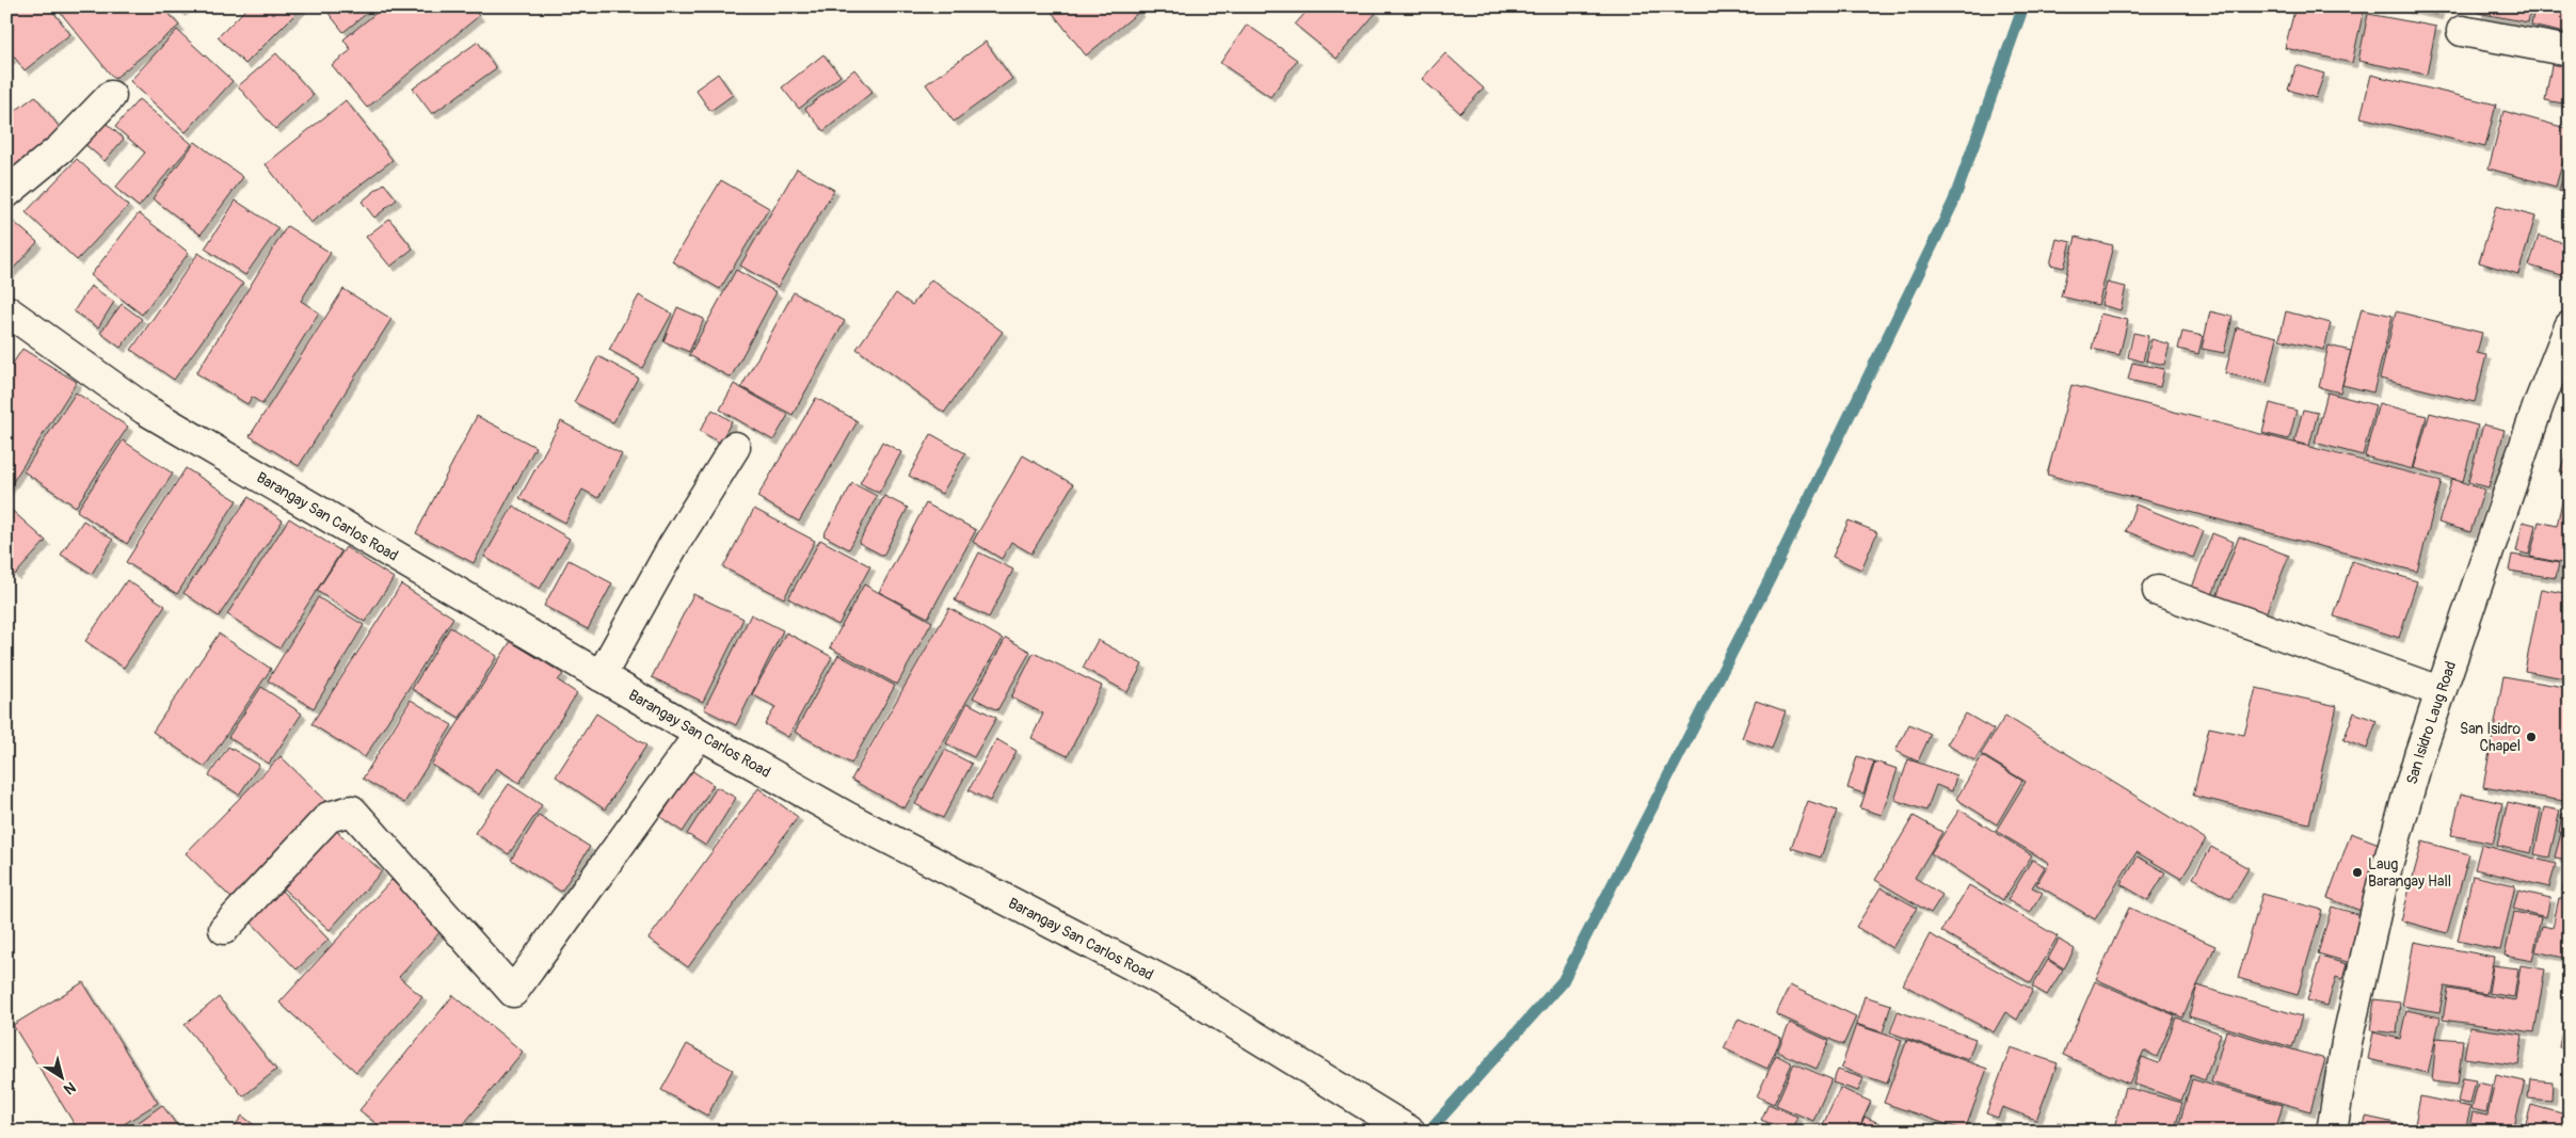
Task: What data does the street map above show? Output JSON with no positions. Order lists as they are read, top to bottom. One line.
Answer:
{"streets":{"street":["Barangay San Carlos Road","San Isidro Laug Road"]},"places":["San Isidro Chapel","Laug Barangay Hall"],"north":"bottom right"}
